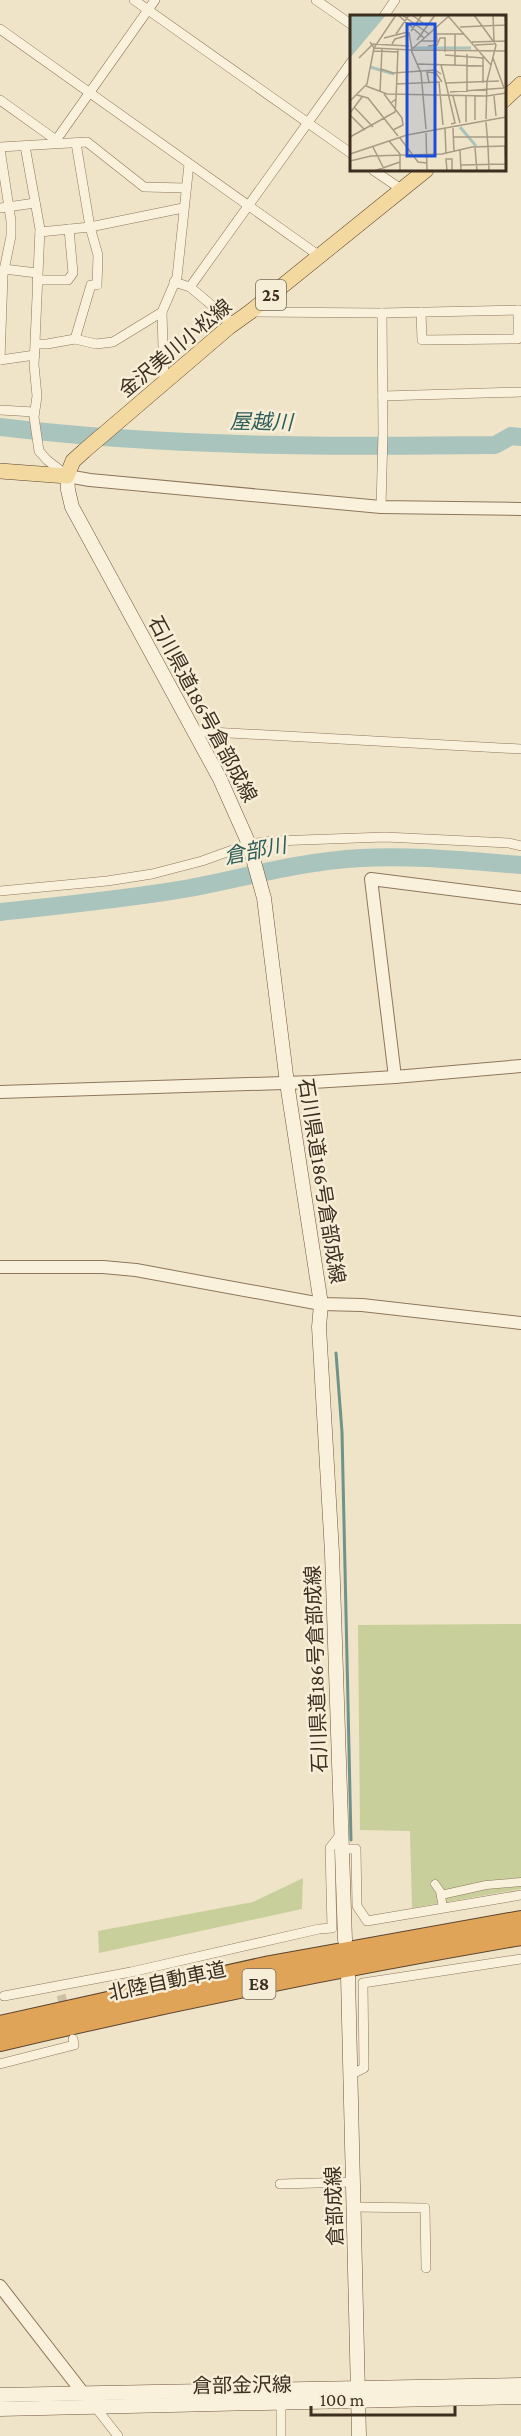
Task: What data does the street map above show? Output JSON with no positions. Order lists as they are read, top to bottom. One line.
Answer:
{"streets":{"highway":["北陸自動車道","E8"],"main road":["25","金沢美川小松線","石川県道186号倉部成線","倉部成線","倉部金沢線"]},"crossings":[["金沢美川小松線","石川県道186号倉部成線"],["倉部成線","倉部金沢線"]],"water":["屋越川","倉部川"],"scale_bar":"100 m"}
